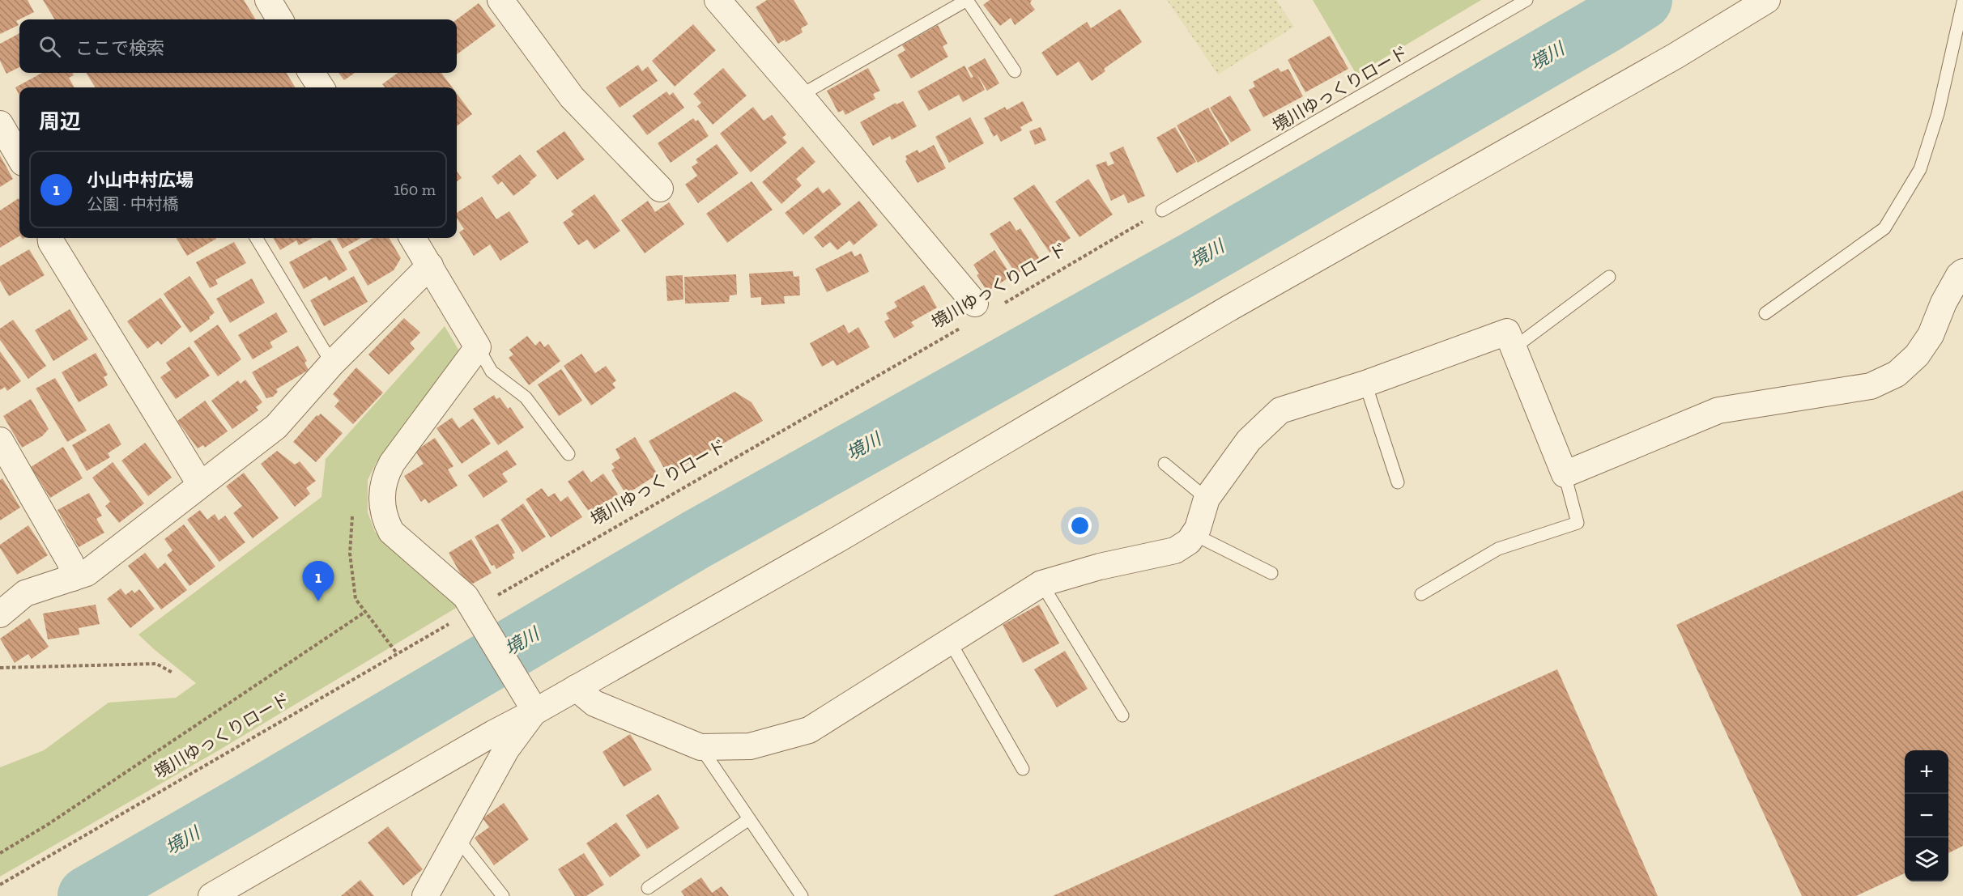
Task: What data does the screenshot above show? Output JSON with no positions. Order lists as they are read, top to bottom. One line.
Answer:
{"streets":{"lane":["境川ゆっくりロード"]},"water":["境川"],"page":{"search":"ここで検索","heading":"周辺","list":[{"mark":"1","name":"小山中村広場","note":"公園 · 中村橋","value":"160 m"}],"pins":"1","map_buttons":["+","−"]}}
